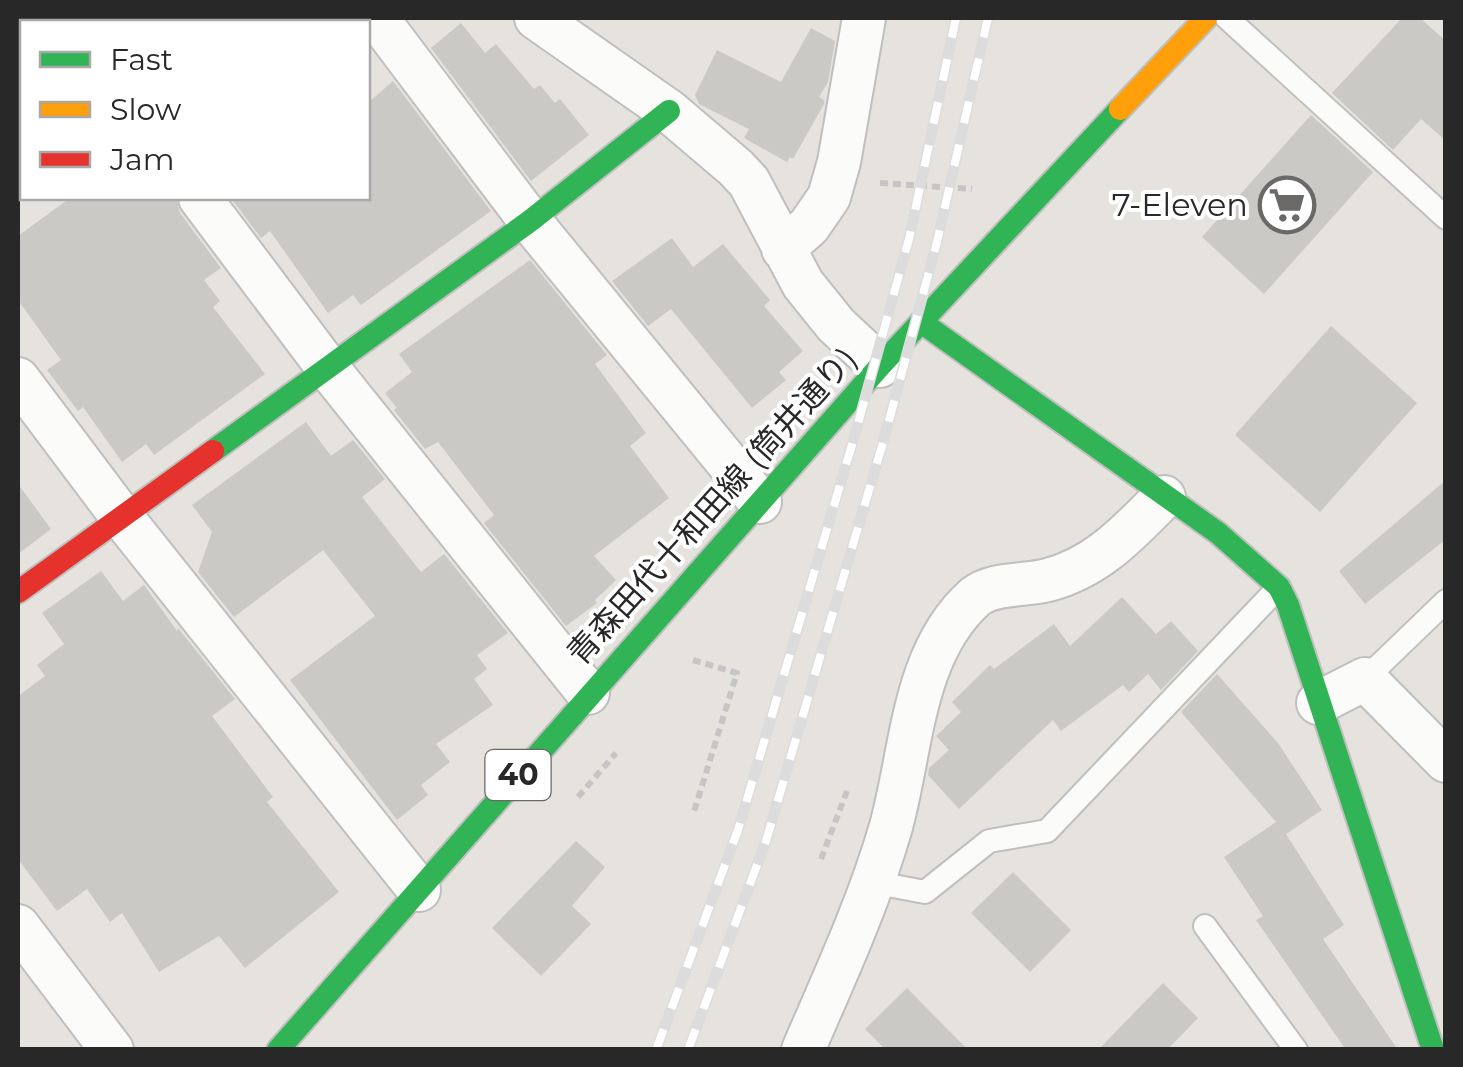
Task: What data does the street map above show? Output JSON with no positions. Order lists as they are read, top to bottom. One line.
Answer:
{"streets":{"street":["青森田代十和田線 (筒井通り)","40"]},"places":{"supermarket":["7-Eleven"]},"legend":["Fast","Slow","Jam"]}
